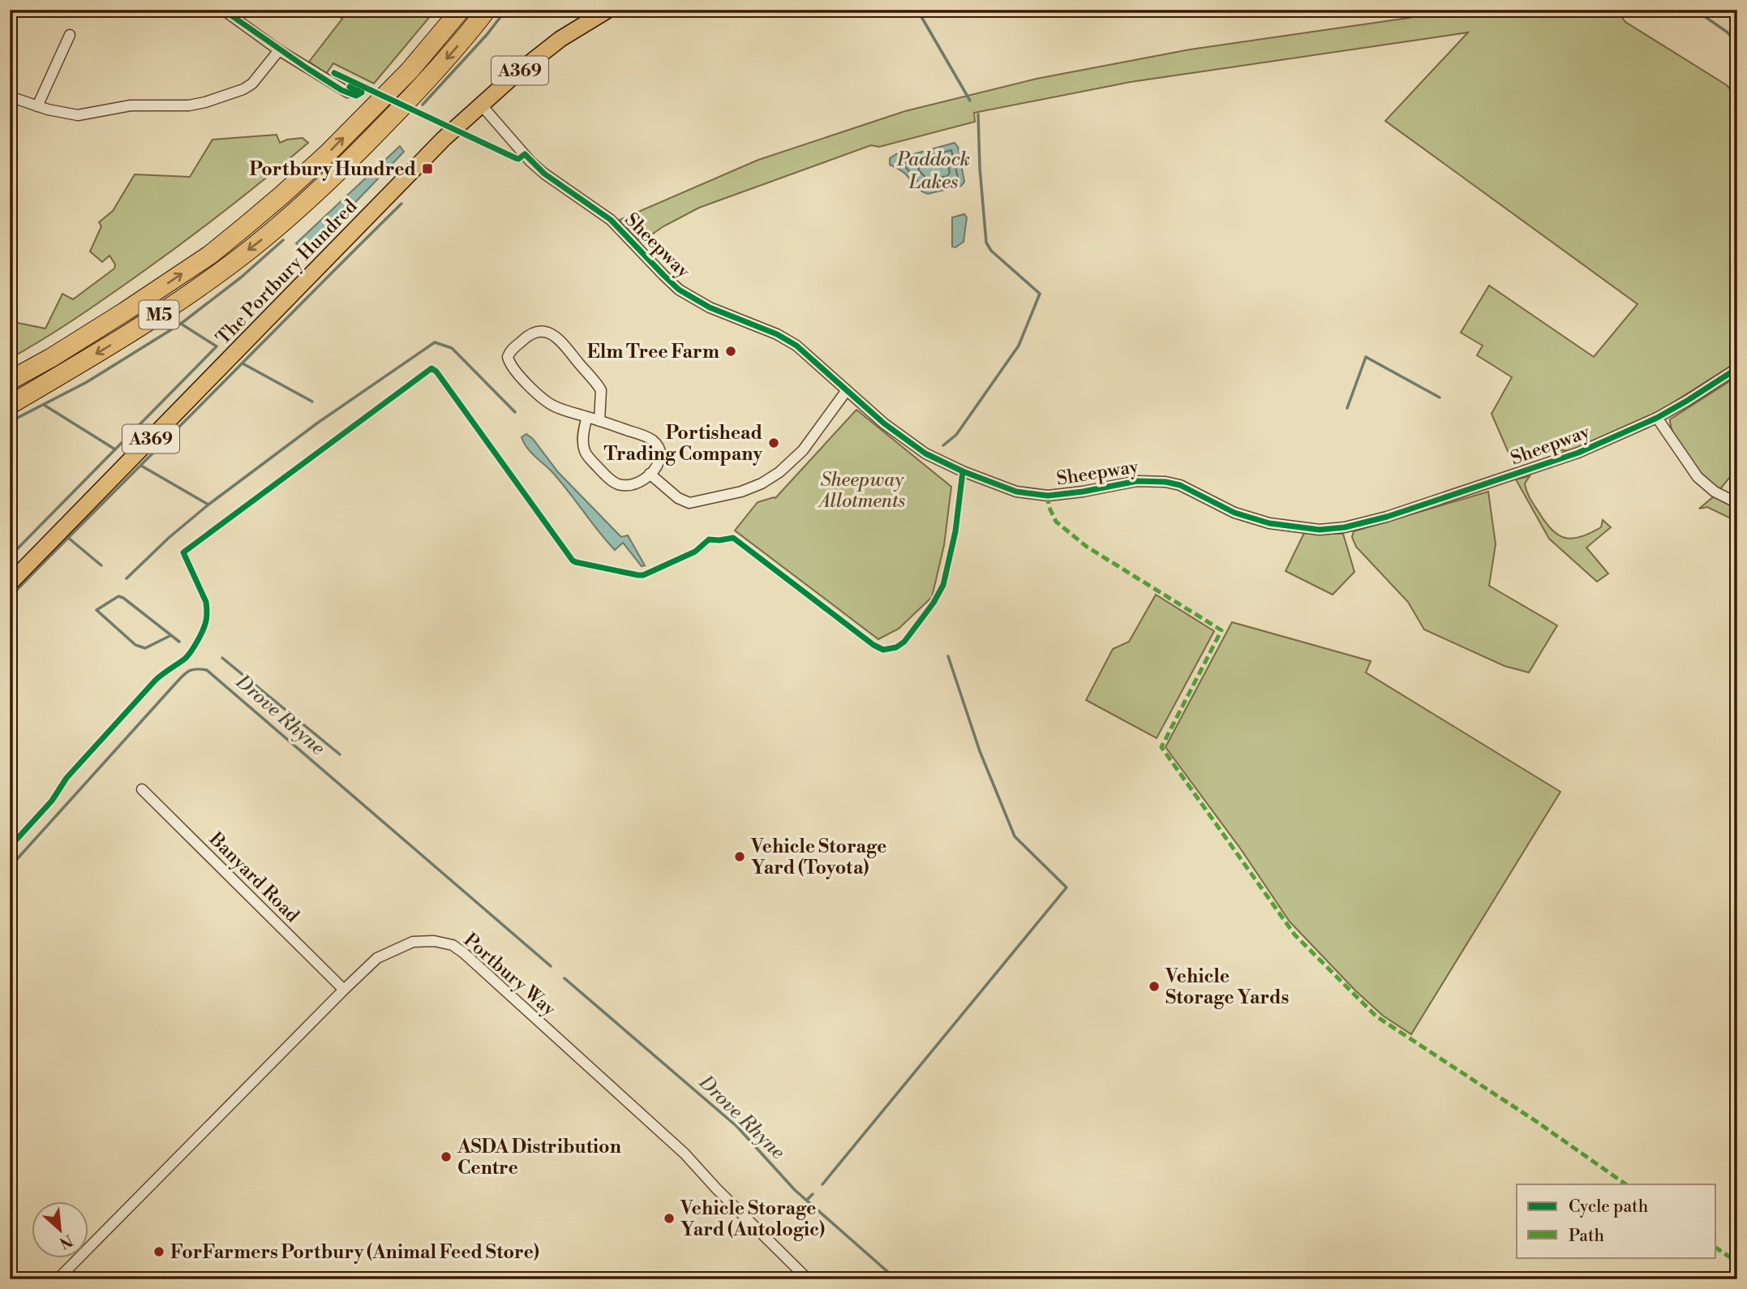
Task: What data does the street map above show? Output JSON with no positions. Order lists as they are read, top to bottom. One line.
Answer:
{"streets":{"highway":["M5"],"main road":["A369","The Portbury Hundred"],"street":["Sheepway","Banyard Road","Portbury Way"]},"crossings":[["Sheepway","The Portbury Hundred"],["Banyard Road","Portbury Way"]],"water":["Paddock Lakes","Drove Rhyne"],"parks":["Sheepway Allotments"],"places":{"transit":["Portbury Hundred"],"other":["Elm Tree Farm","Portishead Trading Company","Vehicle Storage Yard (Toyota)","Vehicle Storage Yards","ASDA Distribution Centre","Vehicle Storage Yard (Autologic)","ForFarmers Portbury (Animal Feed Store)"]},"legend":["Cycle path","Path"],"north":"bottom right"}
